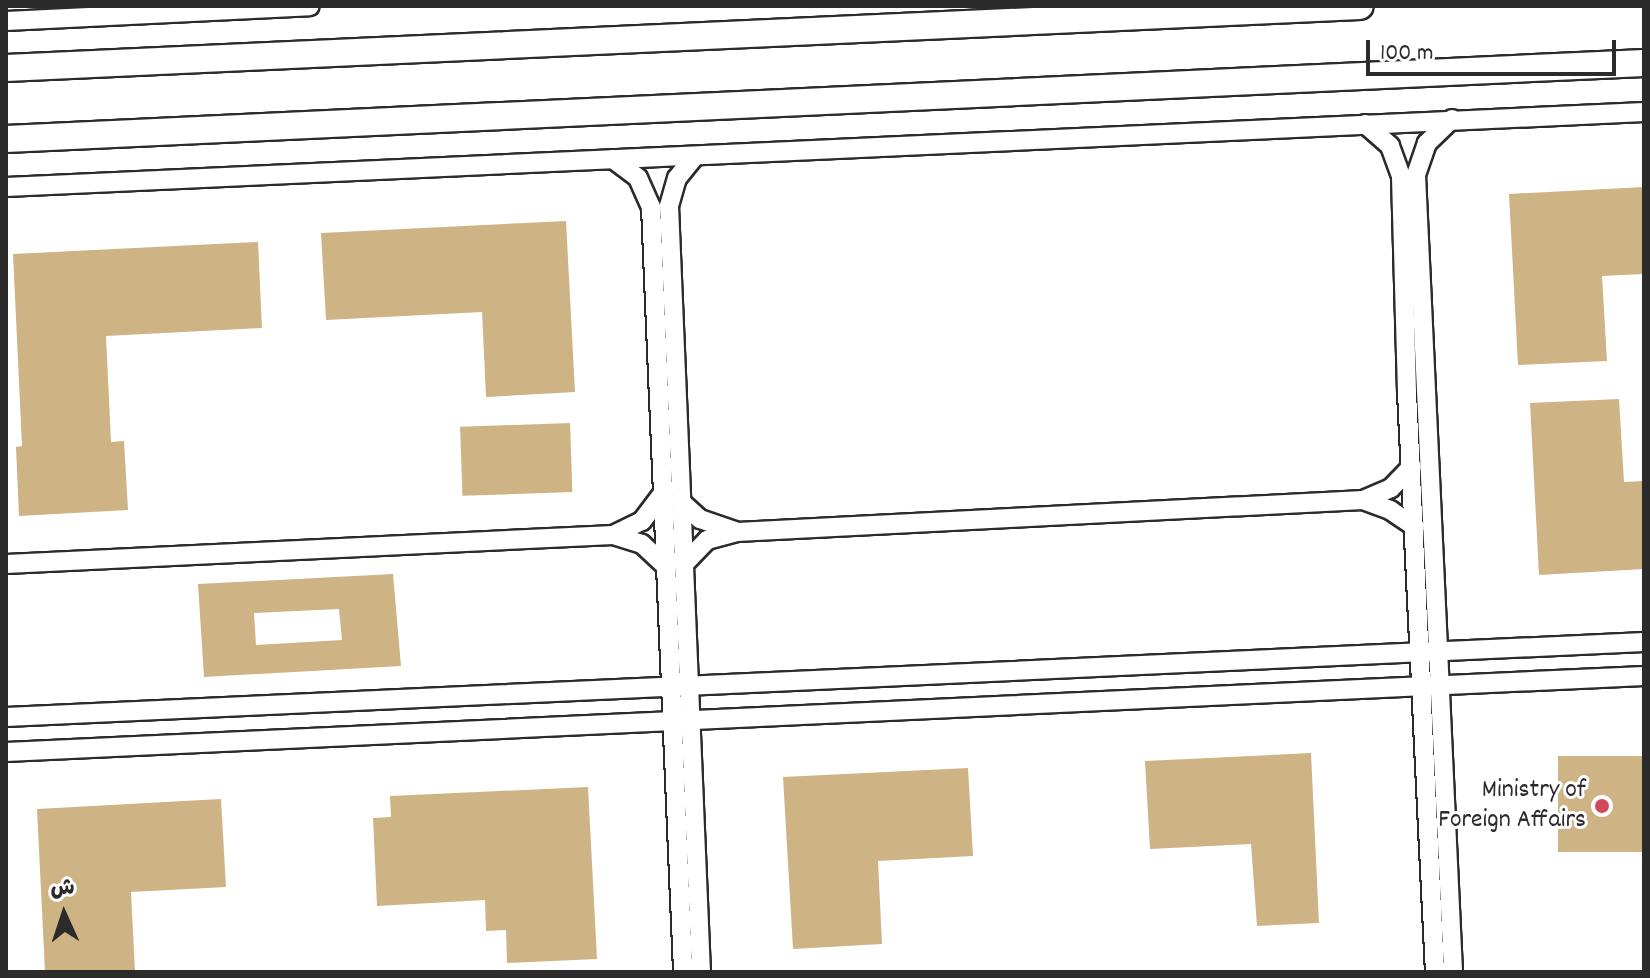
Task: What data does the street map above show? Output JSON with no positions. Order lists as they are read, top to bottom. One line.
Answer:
{"places":["Ministry of Foreign Affairs"],"scale_bar":"100 m","north":"top"}
